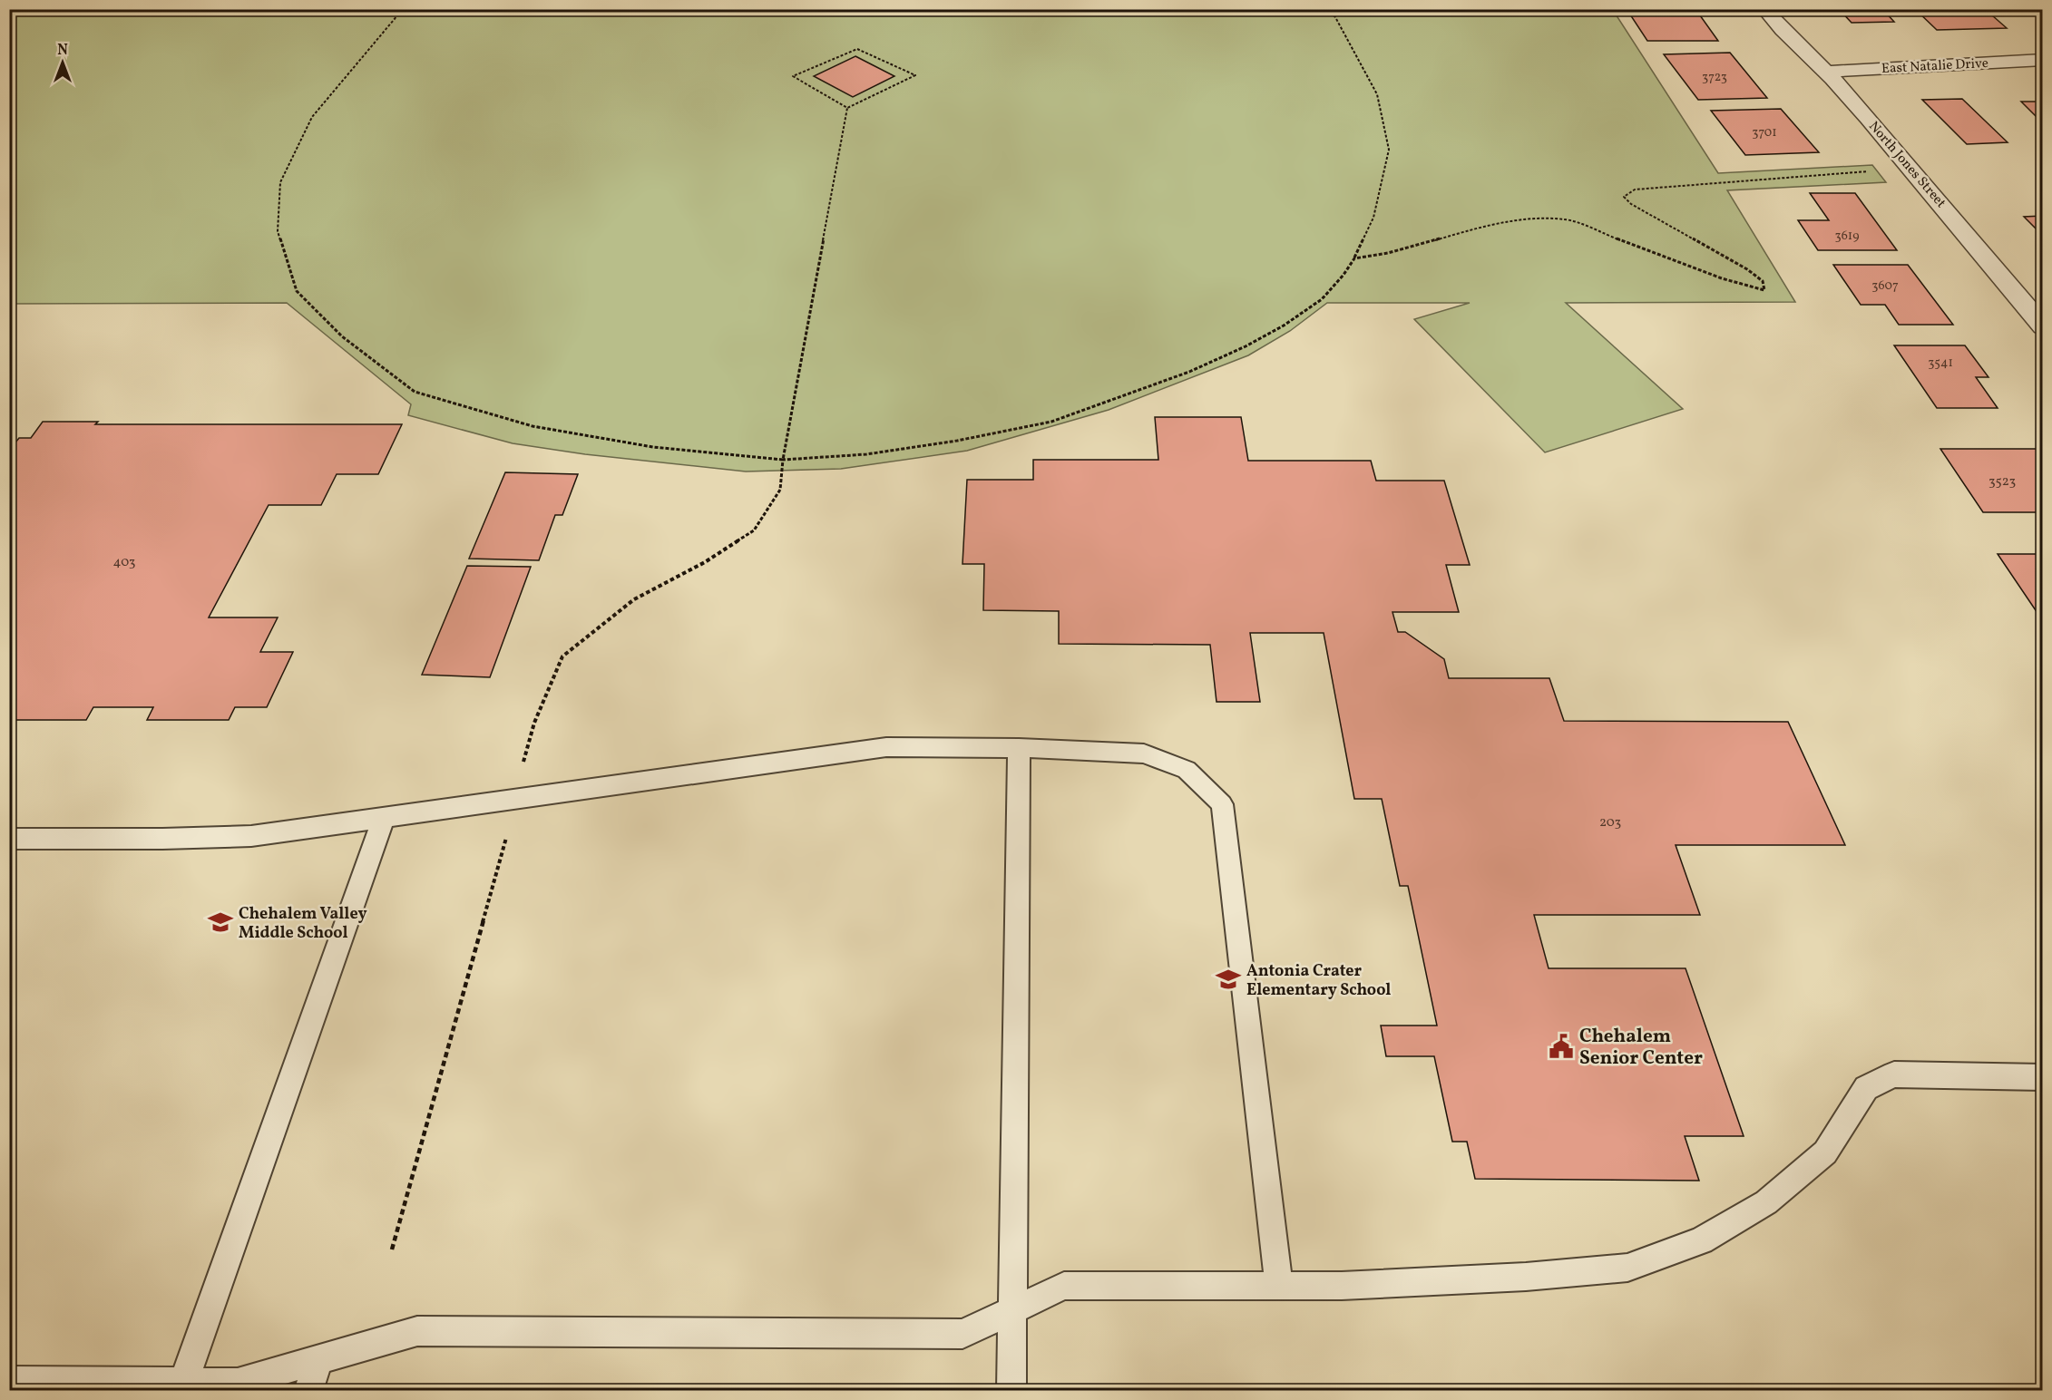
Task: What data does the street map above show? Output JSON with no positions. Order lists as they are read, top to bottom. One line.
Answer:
{"streets":{"street":["East Natalie Drive","North Jones Street"]},"crossings":[["East Natalie Drive","North Jones Street"]],"places":{"school or university":["Chehalem Valley Middle School","Antonia Crater Elementary School"],"public building":["Chehalem Senior Center"]},"house_numbers":["3723","3701","3619","3607","3541","3523","403","203"],"north":"top"}
